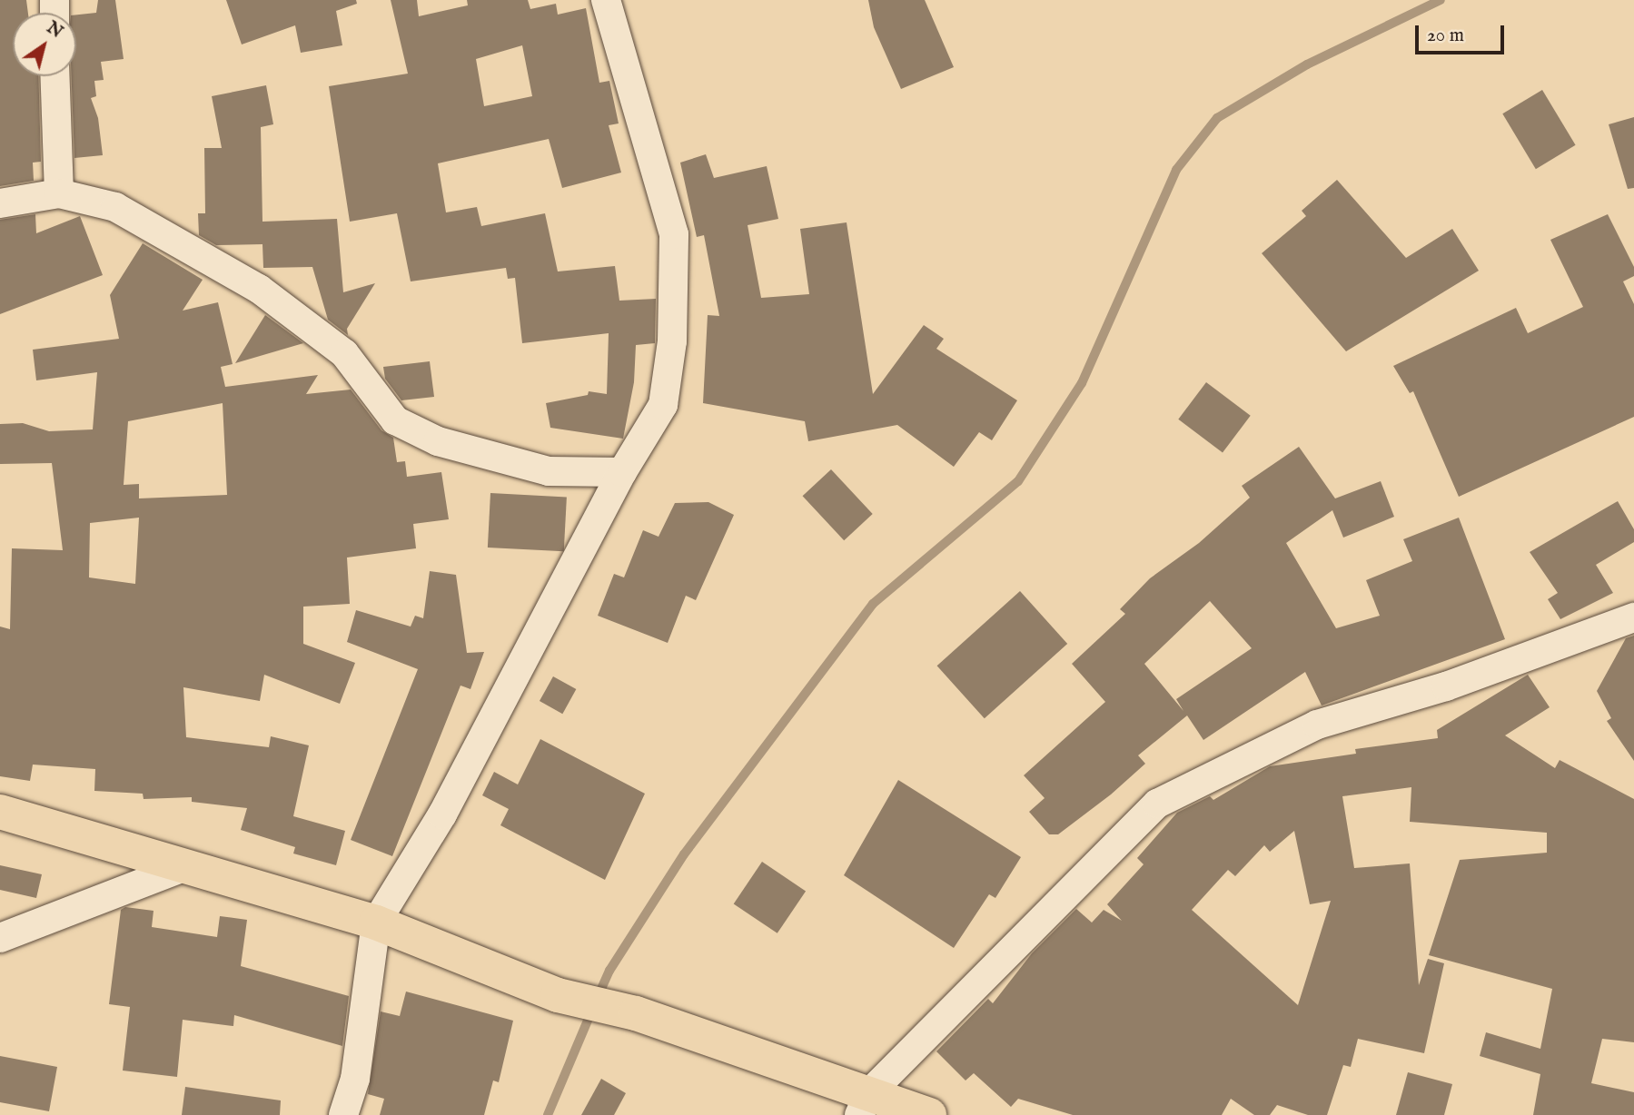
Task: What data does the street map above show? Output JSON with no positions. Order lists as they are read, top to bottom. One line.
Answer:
{"scale_bar":"20 m","north":"top right"}
